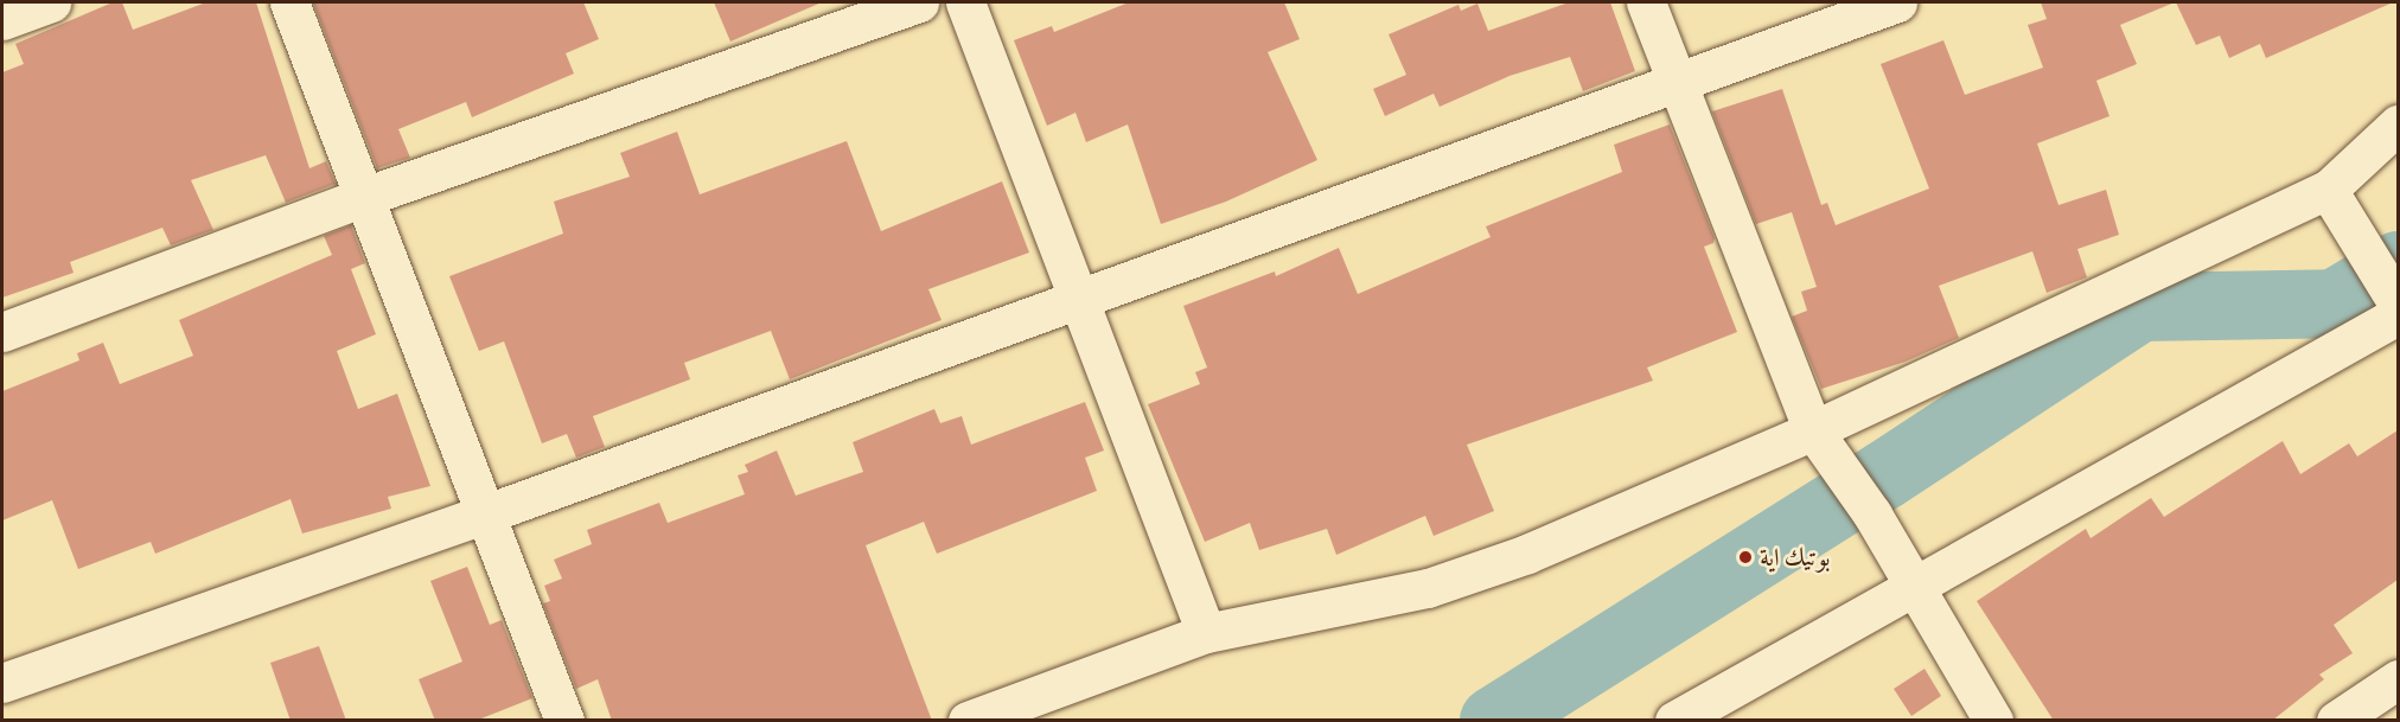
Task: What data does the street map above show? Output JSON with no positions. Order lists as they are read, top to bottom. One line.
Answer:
{"places":["بوتيك اية"]}
